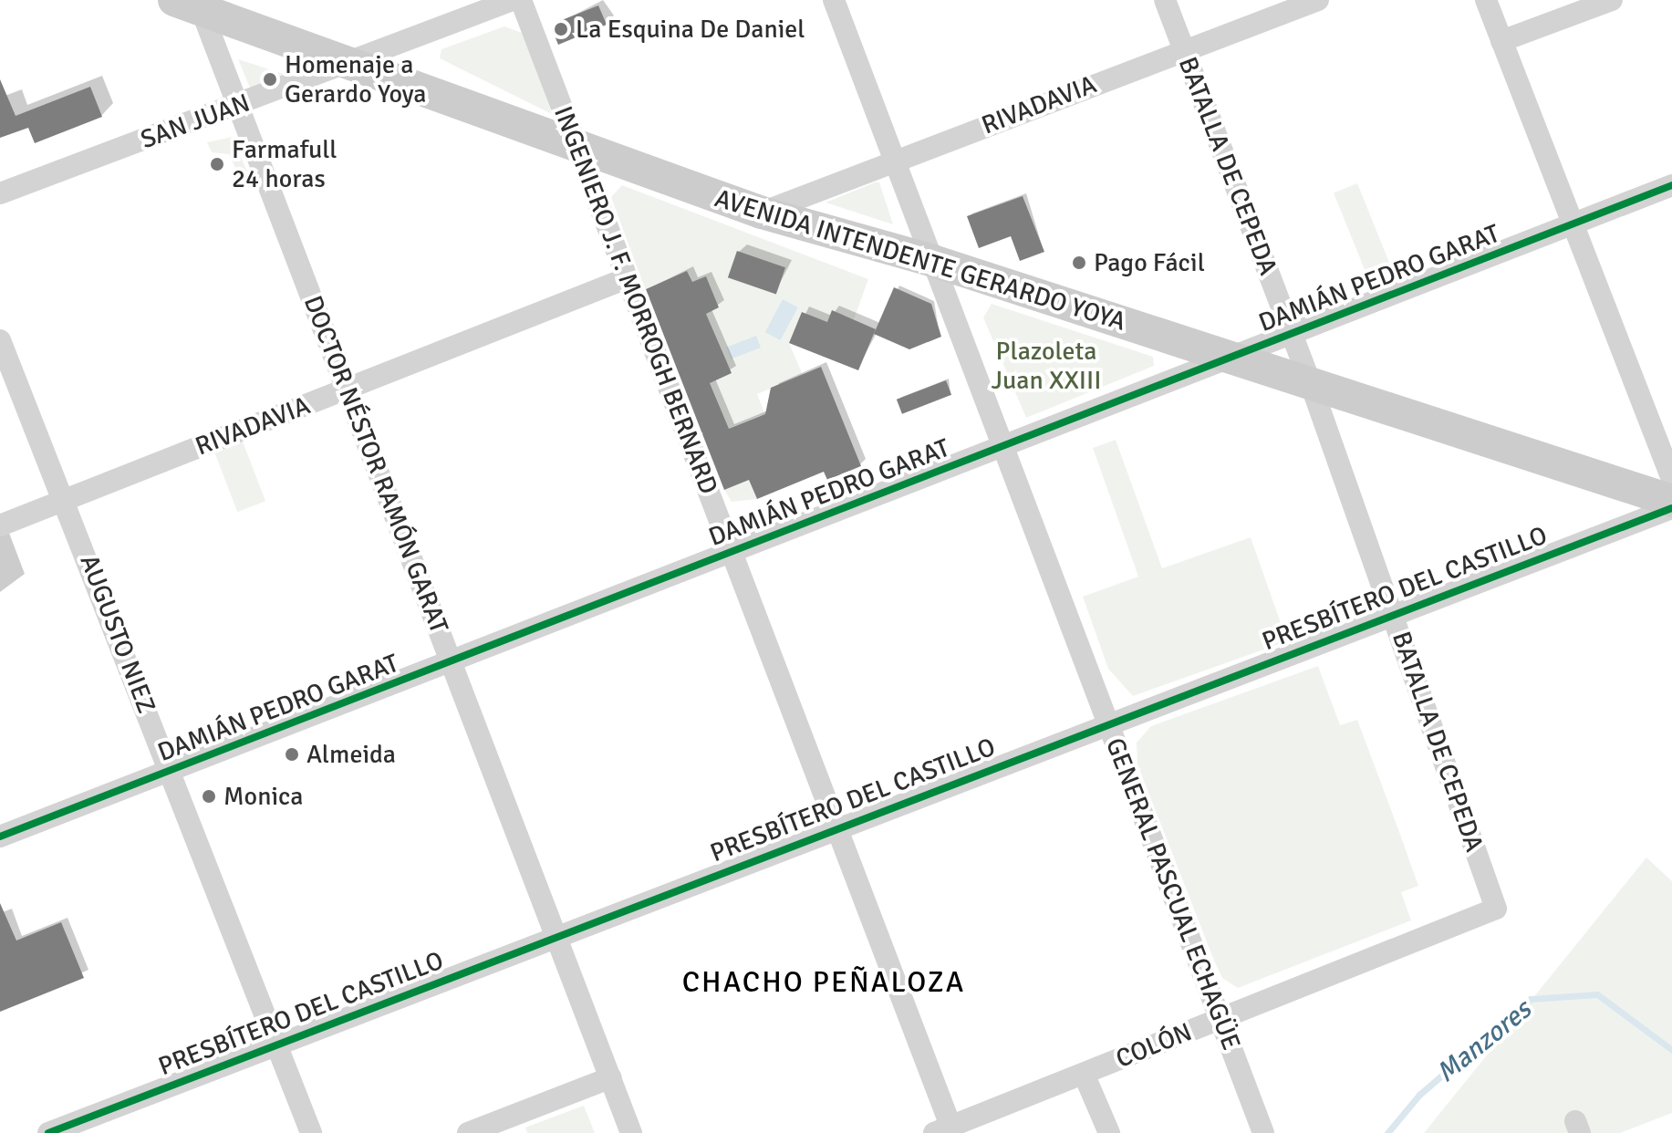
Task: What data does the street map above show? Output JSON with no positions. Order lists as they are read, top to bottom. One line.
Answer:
{"streets":{"main road":["AVENIDA INTENDENTE GERARDO YOYA"],"street":["RIVADAVIA","SAN JUAN","BATALLA DE CEPEDA","DAMIÁN PEDRO GARAT","INGENIERO J. F. MORROGH BERNARD","DOCTOR NÉSTOR RAMÓN GARAT","PRESBÍTERO DEL CASTILLO","AUGUSTO NIEZ","GENERAL PASCUAL ECHAGÜE","COLÓN"]},"crossings":[["RIVADAVIA","BATALLA DE CEPEDA"],["RIVADAVIA","AVENIDA INTENDENTE GERARDO YOYA"],["RIVADAVIA","INGENIERO J. F. MORROGH BERNARD"],["RIVADAVIA","DOCTOR NÉSTOR RAMÓN GARAT"],["RIVADAVIA","AUGUSTO NIEZ"],["RIVADAVIA","GENERAL PASCUAL ECHAGÜE"],["SAN JUAN","AVENIDA INTENDENTE GERARDO YOYA"],["SAN JUAN","DOCTOR NÉSTOR RAMÓN GARAT"],["BATALLA DE CEPEDA","AVENIDA INTENDENTE GERARDO YOYA"],["BATALLA DE CEPEDA","DAMIÁN PEDRO GARAT"],["BATALLA DE CEPEDA","PRESBÍTERO DEL CASTILLO"],["BATALLA DE CEPEDA","COLÓN"],["AVENIDA INTENDENTE GERARDO YOYA","DAMIÁN PEDRO GARAT"],["AVENIDA INTENDENTE GERARDO YOYA","INGENIERO J. F. MORROGH BERNARD"],["AVENIDA INTENDENTE GERARDO YOYA","DOCTOR NÉSTOR RAMÓN GARAT"],["AVENIDA INTENDENTE GERARDO YOYA","GENERAL PASCUAL ECHAGÜE"],["DAMIÁN PEDRO GARAT","INGENIERO J. F. MORROGH BERNARD"],["DAMIÁN PEDRO GARAT","DOCTOR NÉSTOR RAMÓN GARAT"],["DAMIÁN PEDRO GARAT","AUGUSTO NIEZ"],["DAMIÁN PEDRO GARAT","GENERAL PASCUAL ECHAGÜE"],["INGENIERO J. F. MORROGH BERNARD","PRESBÍTERO DEL CASTILLO"],["INGENIERO J. F. MORROGH BERNARD","COLÓN"],["DOCTOR NÉSTOR RAMÓN GARAT","PRESBÍTERO DEL CASTILLO"],["PRESBÍTERO DEL CASTILLO","AUGUSTO NIEZ"],["PRESBÍTERO DEL CASTILLO","GENERAL PASCUAL ECHAGÜE"],["GENERAL PASCUAL ECHAGÜE","COLÓN"]],"districts":["CHACHO PEÑALOZA"],"water":["Manzores"],"parks":["Plazoleta Juan XXIII"],"places":["La Esquina De Daniel","Homenaje a Gerardo Yoya","Farmafull 24 horas","Pago Fácil","Almeida","Monica"]}
